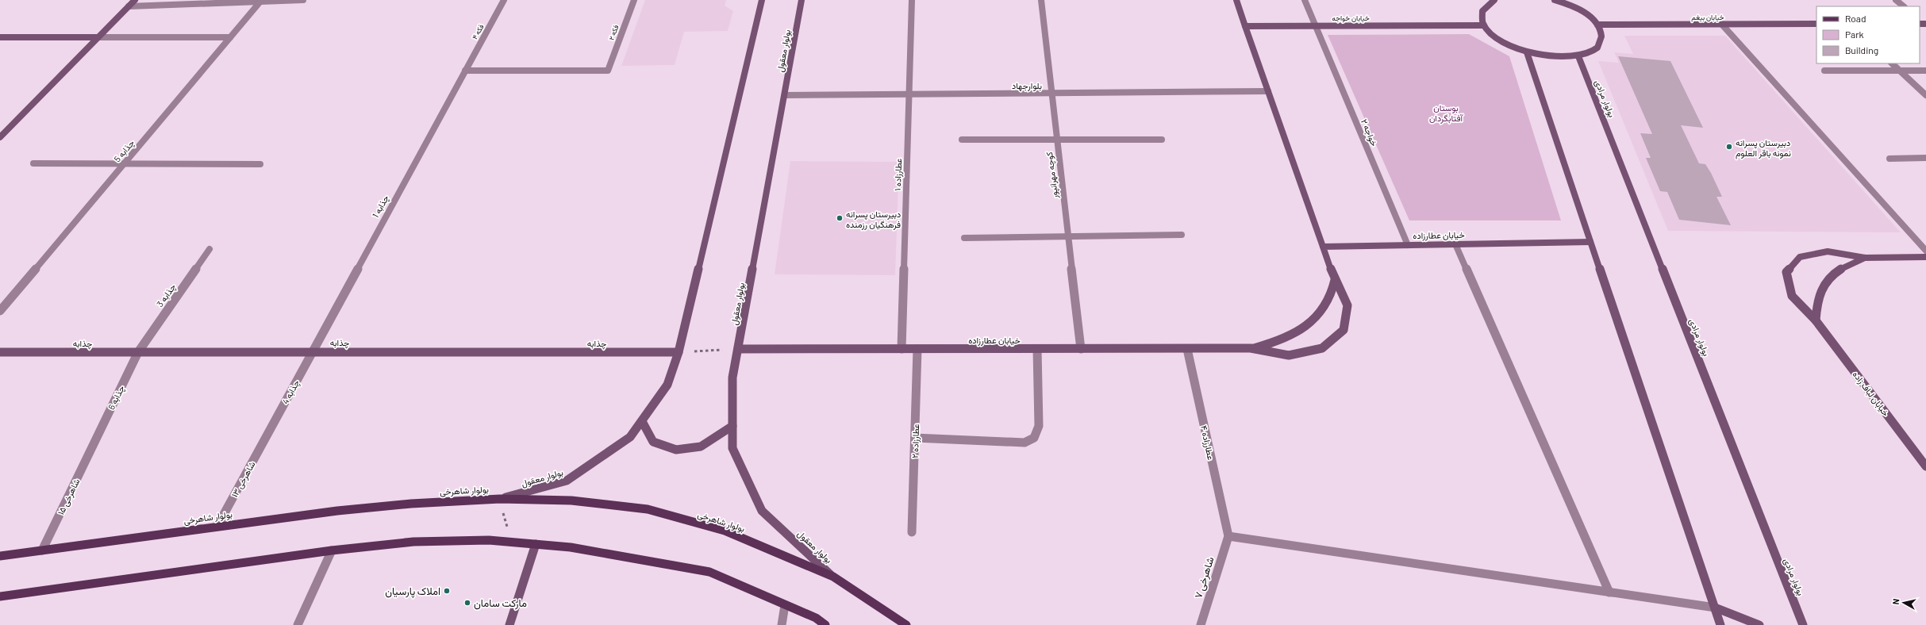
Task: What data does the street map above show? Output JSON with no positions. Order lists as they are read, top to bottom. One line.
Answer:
{"streets":{"main road":["بولوار شاهرخی"],"street":["خیابان بیغم","خیابان خواجه","فکه ۴","فکه ۲","بولوار معقول","بلوارجهاد","بولوار مرادی","خواجه ۲","چذابه 5","عطارزاده ۱","کوچه مهرانپور","چذابه 1","خیابان عطارزاده","چذابه 3","چذابه","چذابه 4","خیابان لباف زاده","چذابه 6","عطارزاده ۲","عطارزاده ۴","شاهرخی ۱۳","شاهرخی ۱۵","شاهرخی ۷"]},"crossings":[["خیابان خواجه","خواجه ۲"],["فکه ۴","فکه ۲"],["فکه ۴","چذابه 1"],["فکه ۲","چذابه 1"],["بولوار معقول","بلوارجهاد"],["بولوار معقول","خیابان عطارزاده"],["بولوار معقول","چذابه"],["بولوار معقول","بولوار شاهرخی"],["بلوارجهاد","عطارزاده ۱"],["بلوارجهاد","کوچه مهرانپور"],["خواجه ۲","خیابان عطارزاده"],["عطارزاده ۱","خیابان عطارزاده"],["کوچه مهرانپور","خیابان عطارزاده"],["چذابه 1","چذابه"],["چذابه 1","چذابه 4"],["خیابان عطارزاده","عطارزاده ۲"],["خیابان عطارزاده","عطارزاده ۴"],["چذابه 3","چذابه"],["چذابه 3","چذابه 6"],["چذابه","چذابه 4"],["چذابه","چذابه 6"],["چذابه 4","شاهرخی ۱۳"],["چذابه 6","شاهرخی ۱۵"],["عطارزاده ۴","شاهرخی ۷"],["شاهرخی ۱۳","بولوار شاهرخی"],["بولوار شاهرخی","شاهرخی ۱۵"]],"parks":["بوستان آفتابگردان"],"places":["دبیرستان پسرانه نمونه باقر العلوم","دبیرستان پسرانه فرهنگیان رزمنده","املاک پارسیان","مارکت سامان"],"legend":["Road","Park","Building"],"north":"left"}
